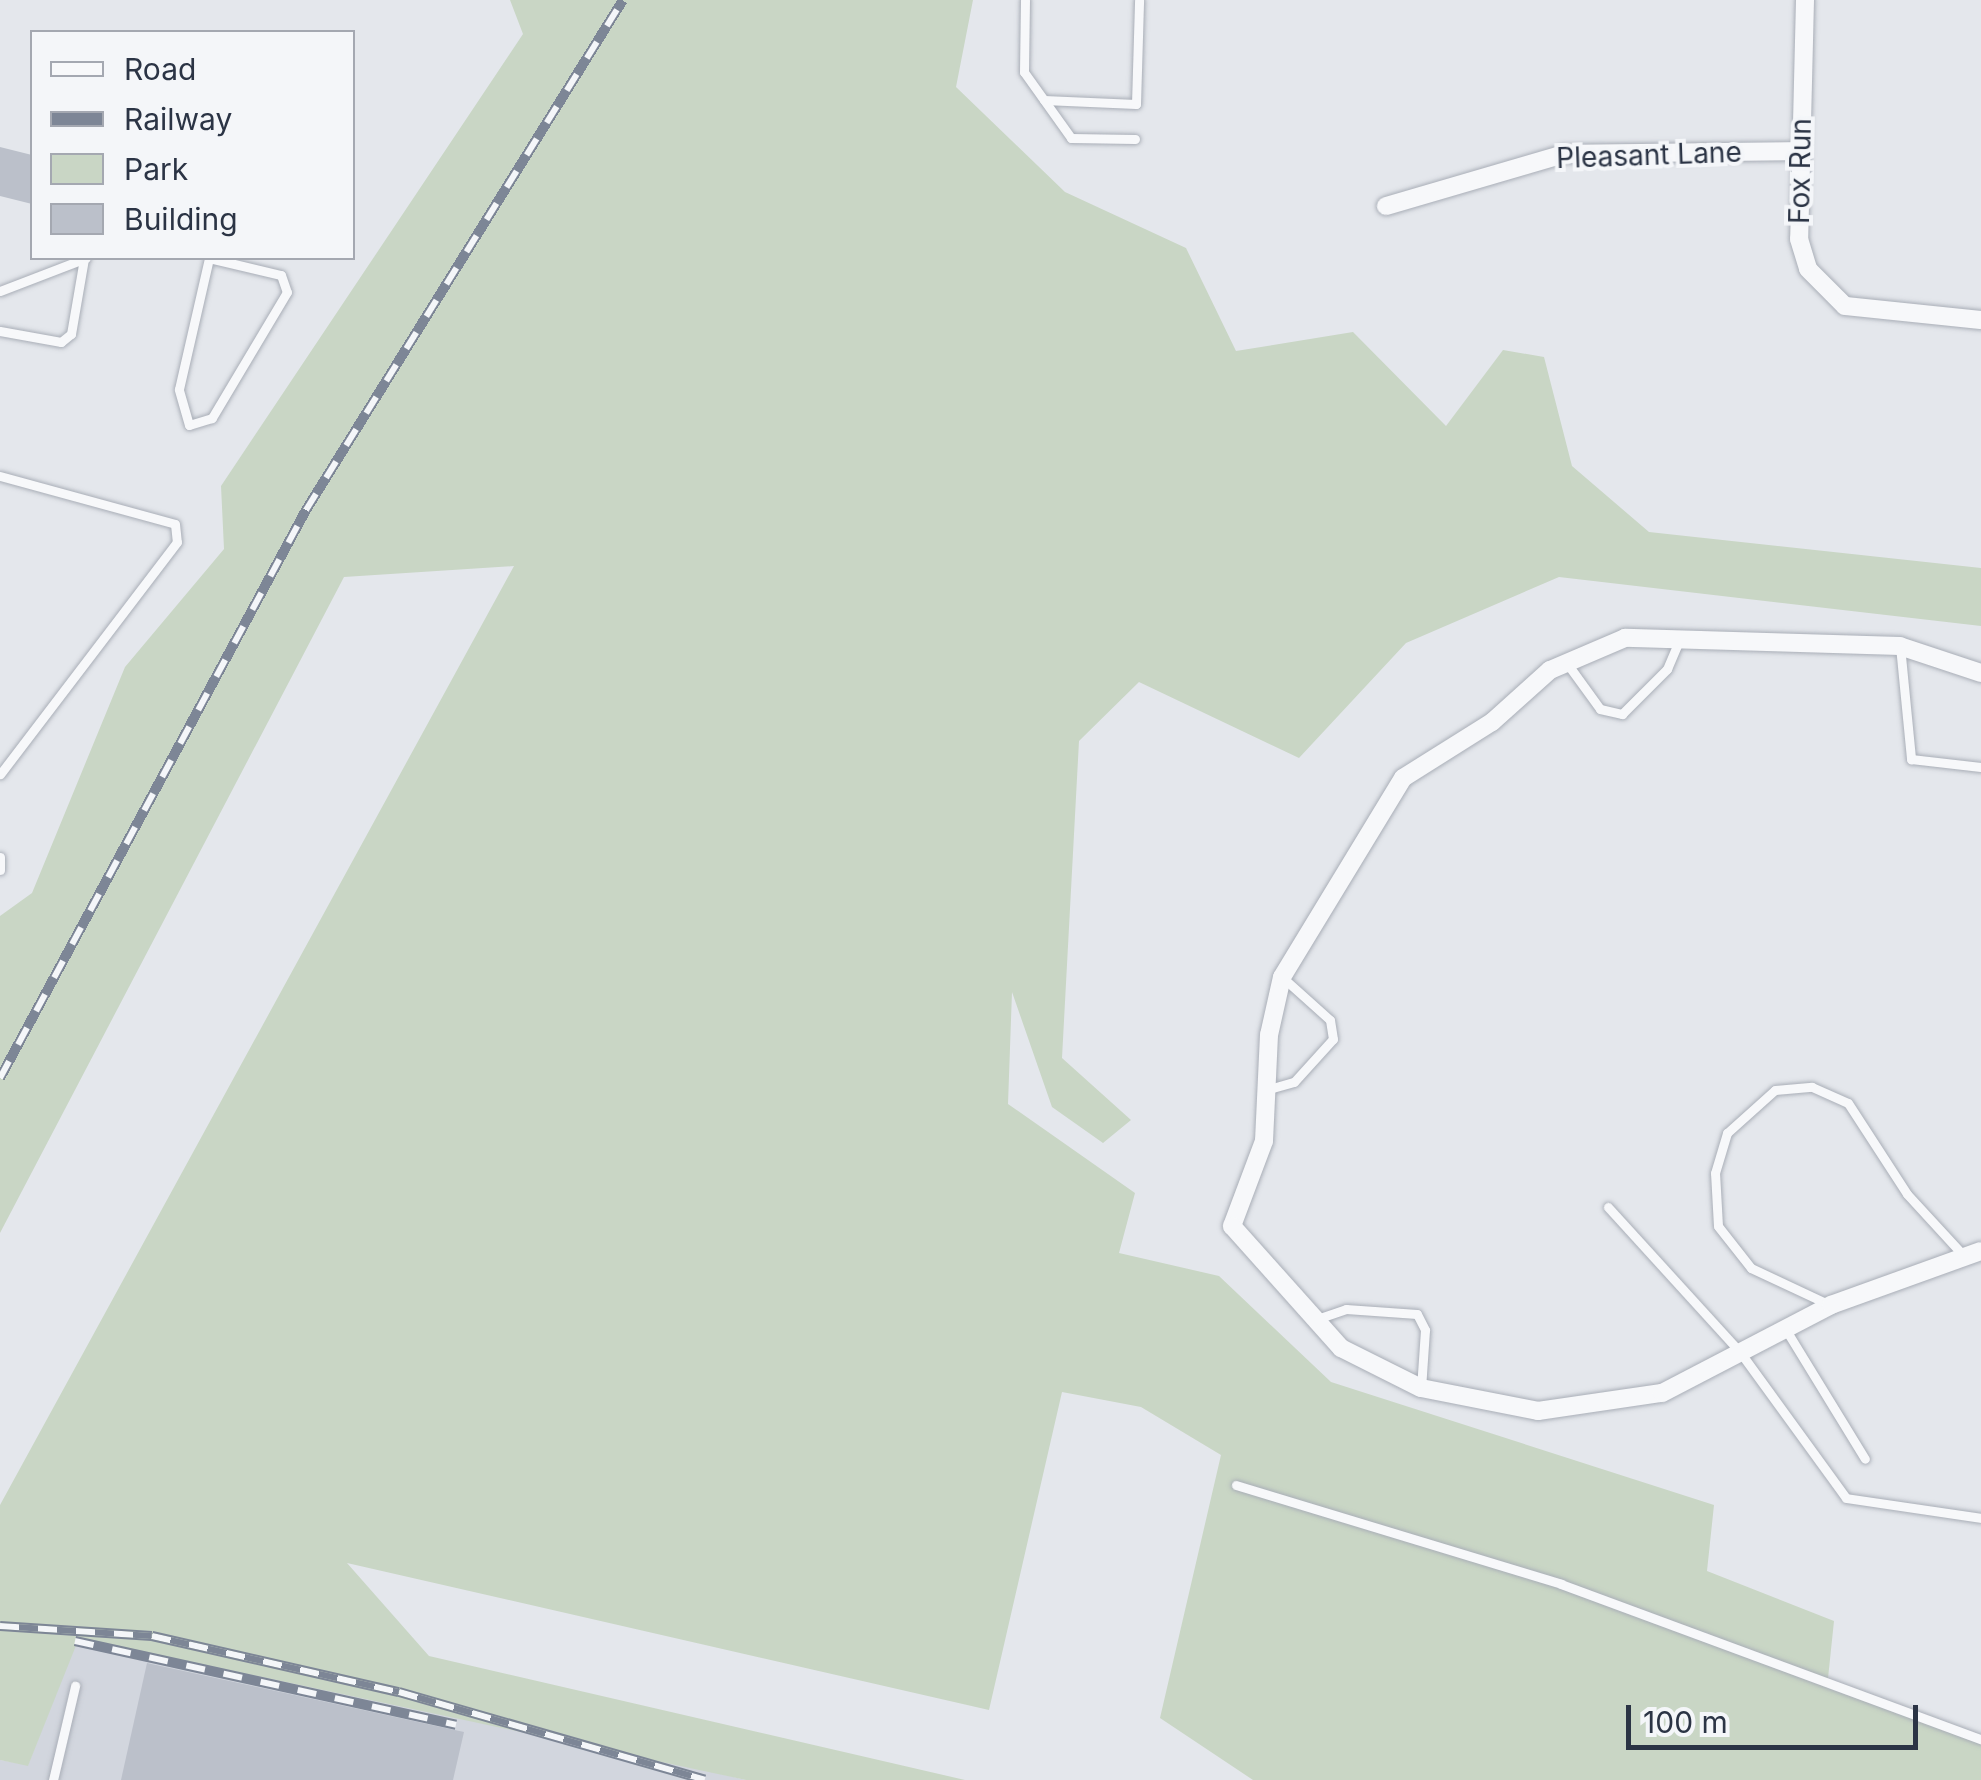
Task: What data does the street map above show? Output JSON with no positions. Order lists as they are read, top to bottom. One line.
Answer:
{"streets":{"street":["Pleasant Lane","Fox Run"]},"crossings":[["Pleasant Lane","Fox Run"]],"legend":["Road","Railway","Park","Building"],"scale_bar":"100 m"}
